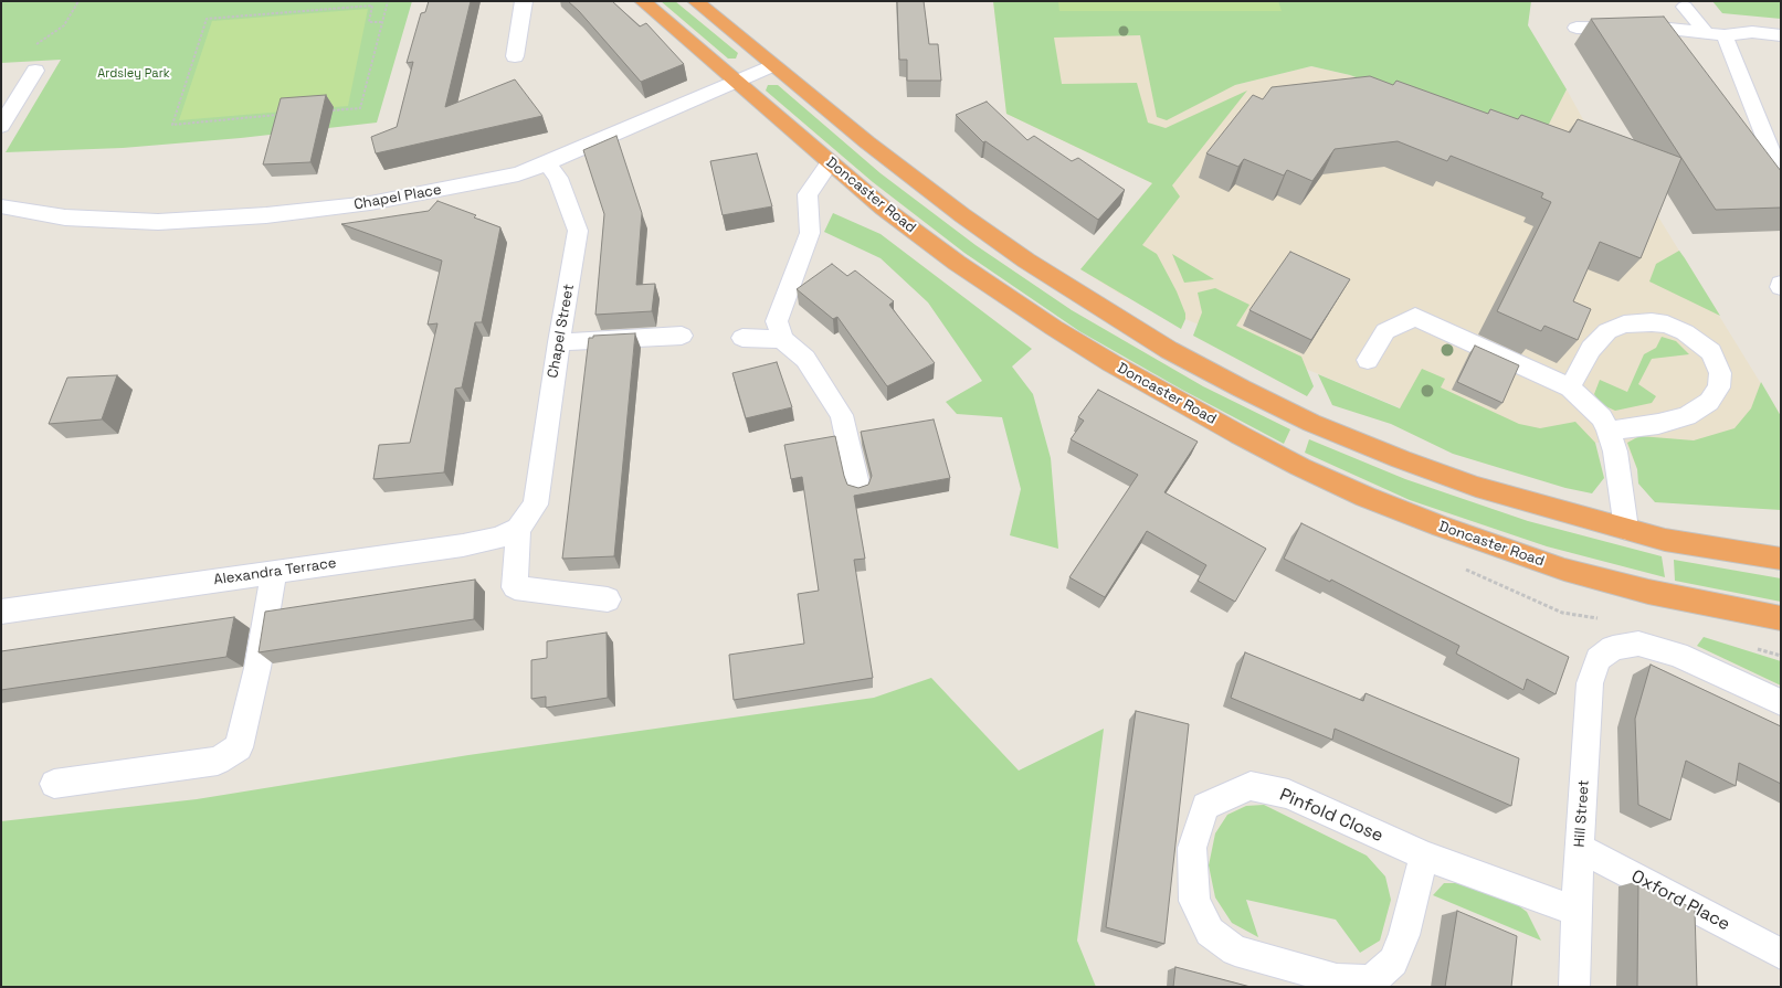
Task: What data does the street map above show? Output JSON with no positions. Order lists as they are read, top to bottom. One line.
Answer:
{"streets":{"highway":["Doncaster Road"],"street":["Chapel Place","Chapel Street","Alexandra Terrace","Hill Street","Pinfold Close","Oxford Place"]},"crossings":[["Doncaster Road","Chapel Place"],["Chapel Place","Chapel Street"],["Chapel Street","Alexandra Terrace"],["Hill Street","Pinfold Close"],["Hill Street","Oxford Place"]],"parks":["Ardsley Park"]}
